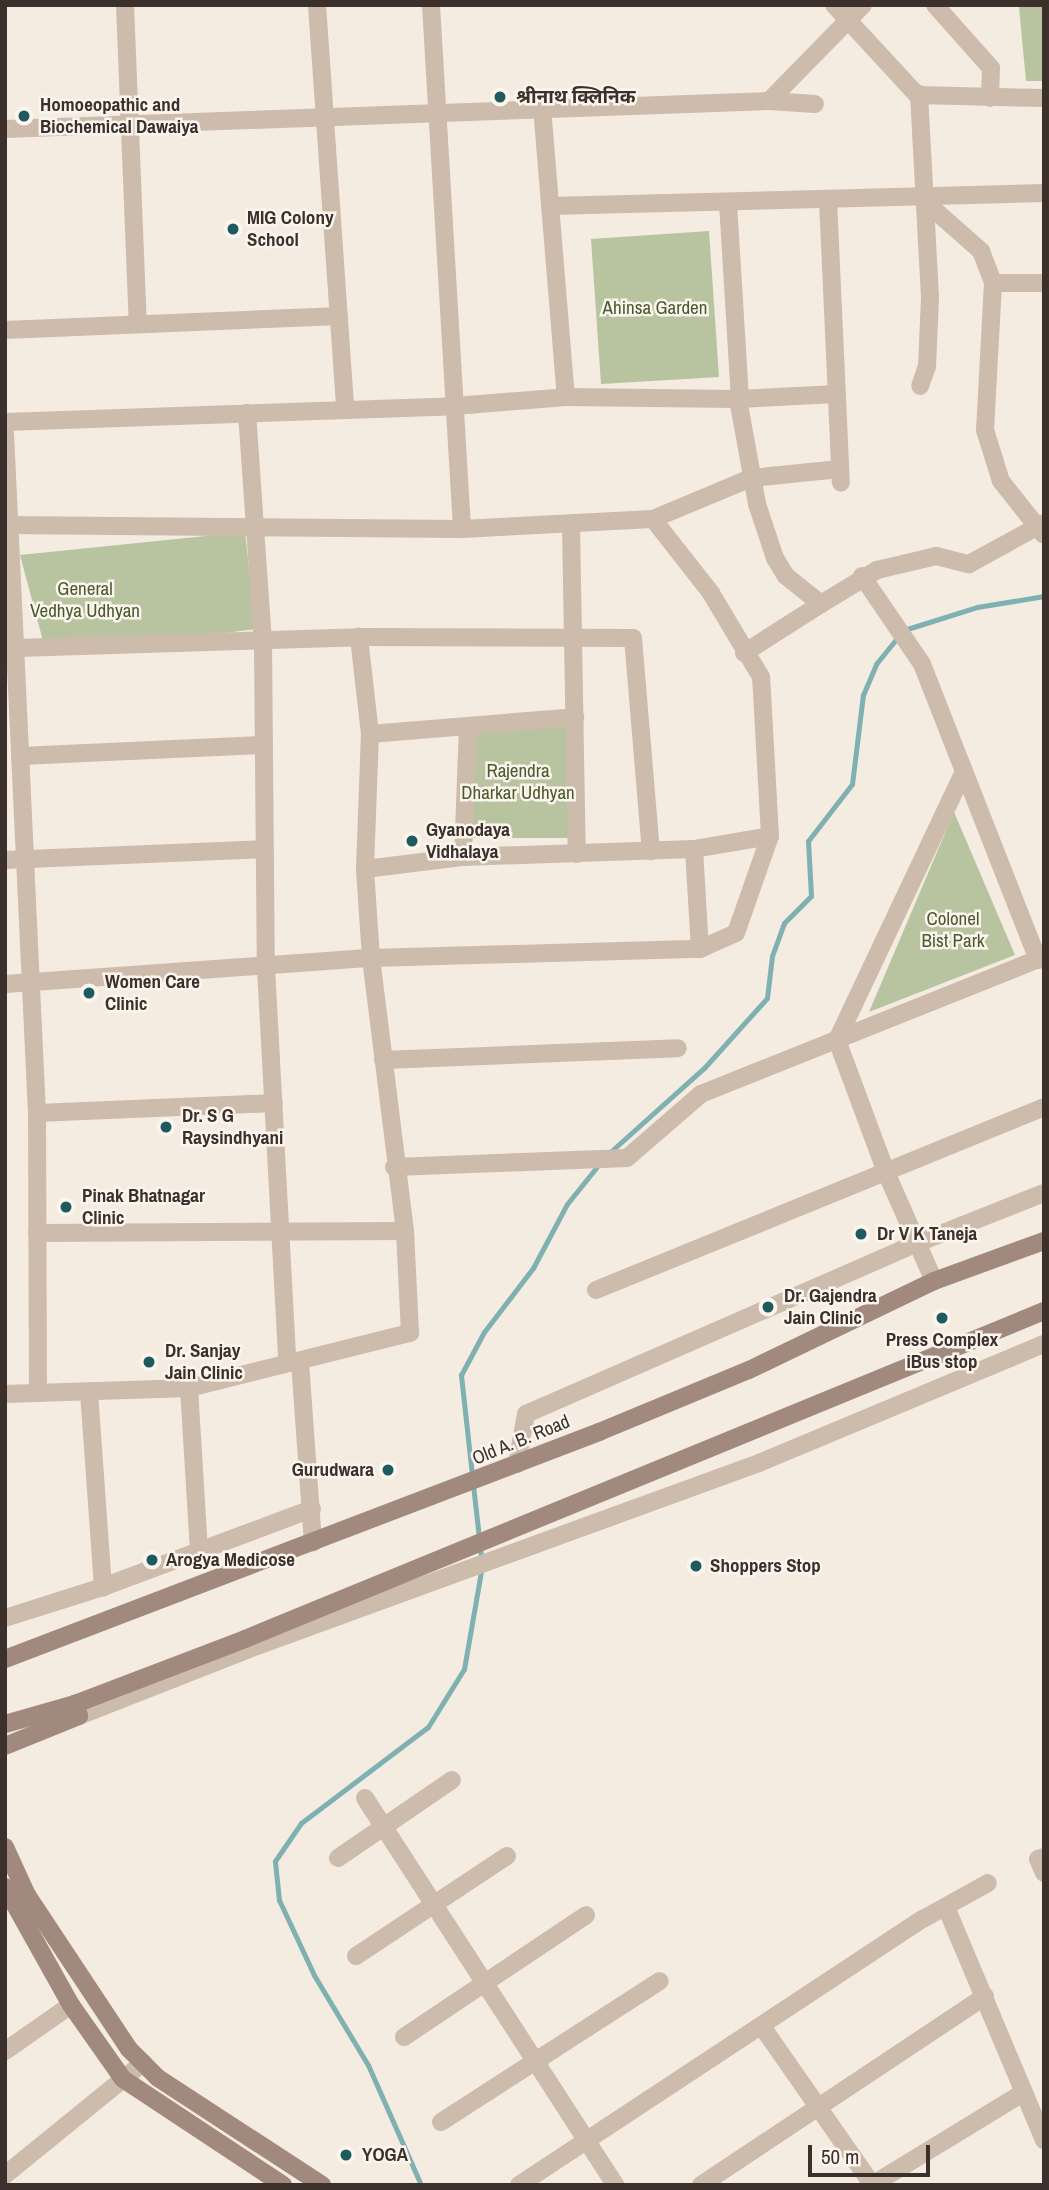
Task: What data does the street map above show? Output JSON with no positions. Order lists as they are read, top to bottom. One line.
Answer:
{"streets":{"main road":["Old A. B. Road"]},"parks":["Ahinsa Garden","General Vedhya Udhyan","Rajendra Dharkar Udhyan","Colonel Bist Park"],"places":["श्रीनाथ क्लिनिक","Homoeopathic and Biochemical Dawaiya","MIG Colony School","Gyanodaya Vidhalaya","Women Care Clinic","Dr. S G Raysindhyani","Pinak Bhatnagar Clinic","Dr V K Taneja","Dr. Gajendra Jain Clinic","Press Complex iBus stop","Dr. Sanjay Jain Clinic","Gurudwara","Arogya Medicose","Shoppers Stop","YOGA"],"scale_bar":"50 m"}
